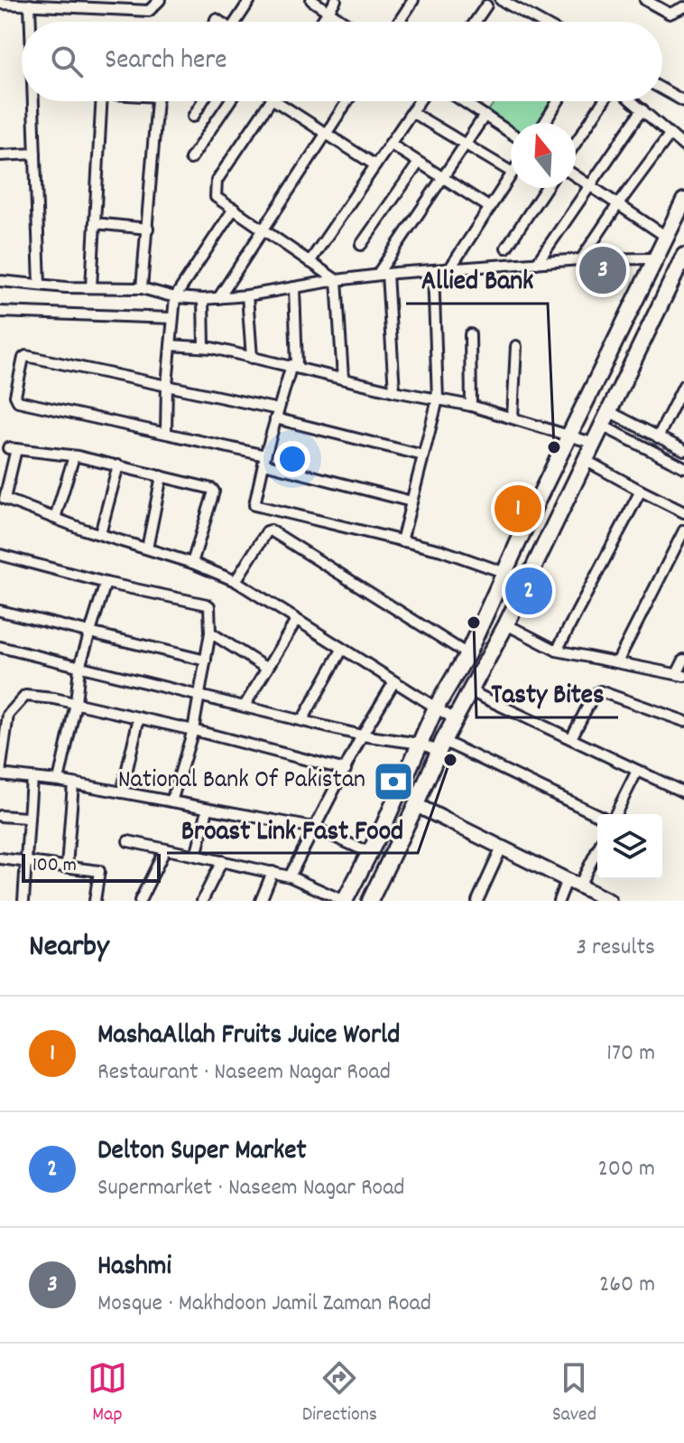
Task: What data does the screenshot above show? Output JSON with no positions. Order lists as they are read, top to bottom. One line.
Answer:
{"places":{"other":["Allied Bank","Tasty Bites","Broast Link Fast Food"],"bank":["National Bank Of Pakistan"]},"scale_bar":"100 m","north":"top","page":{"search":"Search here","pins":["3","1","2"],"scale":"100 m","heading":["Nearby","3 results"],"list":[{"mark":"1","name":"MashaAllah Fruits Juice World","note":"Restaurant · Naseem Nagar Road","value":"170 m"},{"mark":"2","name":"Delton Super Market","note":"Supermarket · Naseem Nagar Road","value":"200 m"},{"mark":"3","name":"Hashmi","note":"Mosque · Makhdoon Jamil Zaman Road","value":"260 m"}],"nav":["Map","Directions","Saved"]}}
